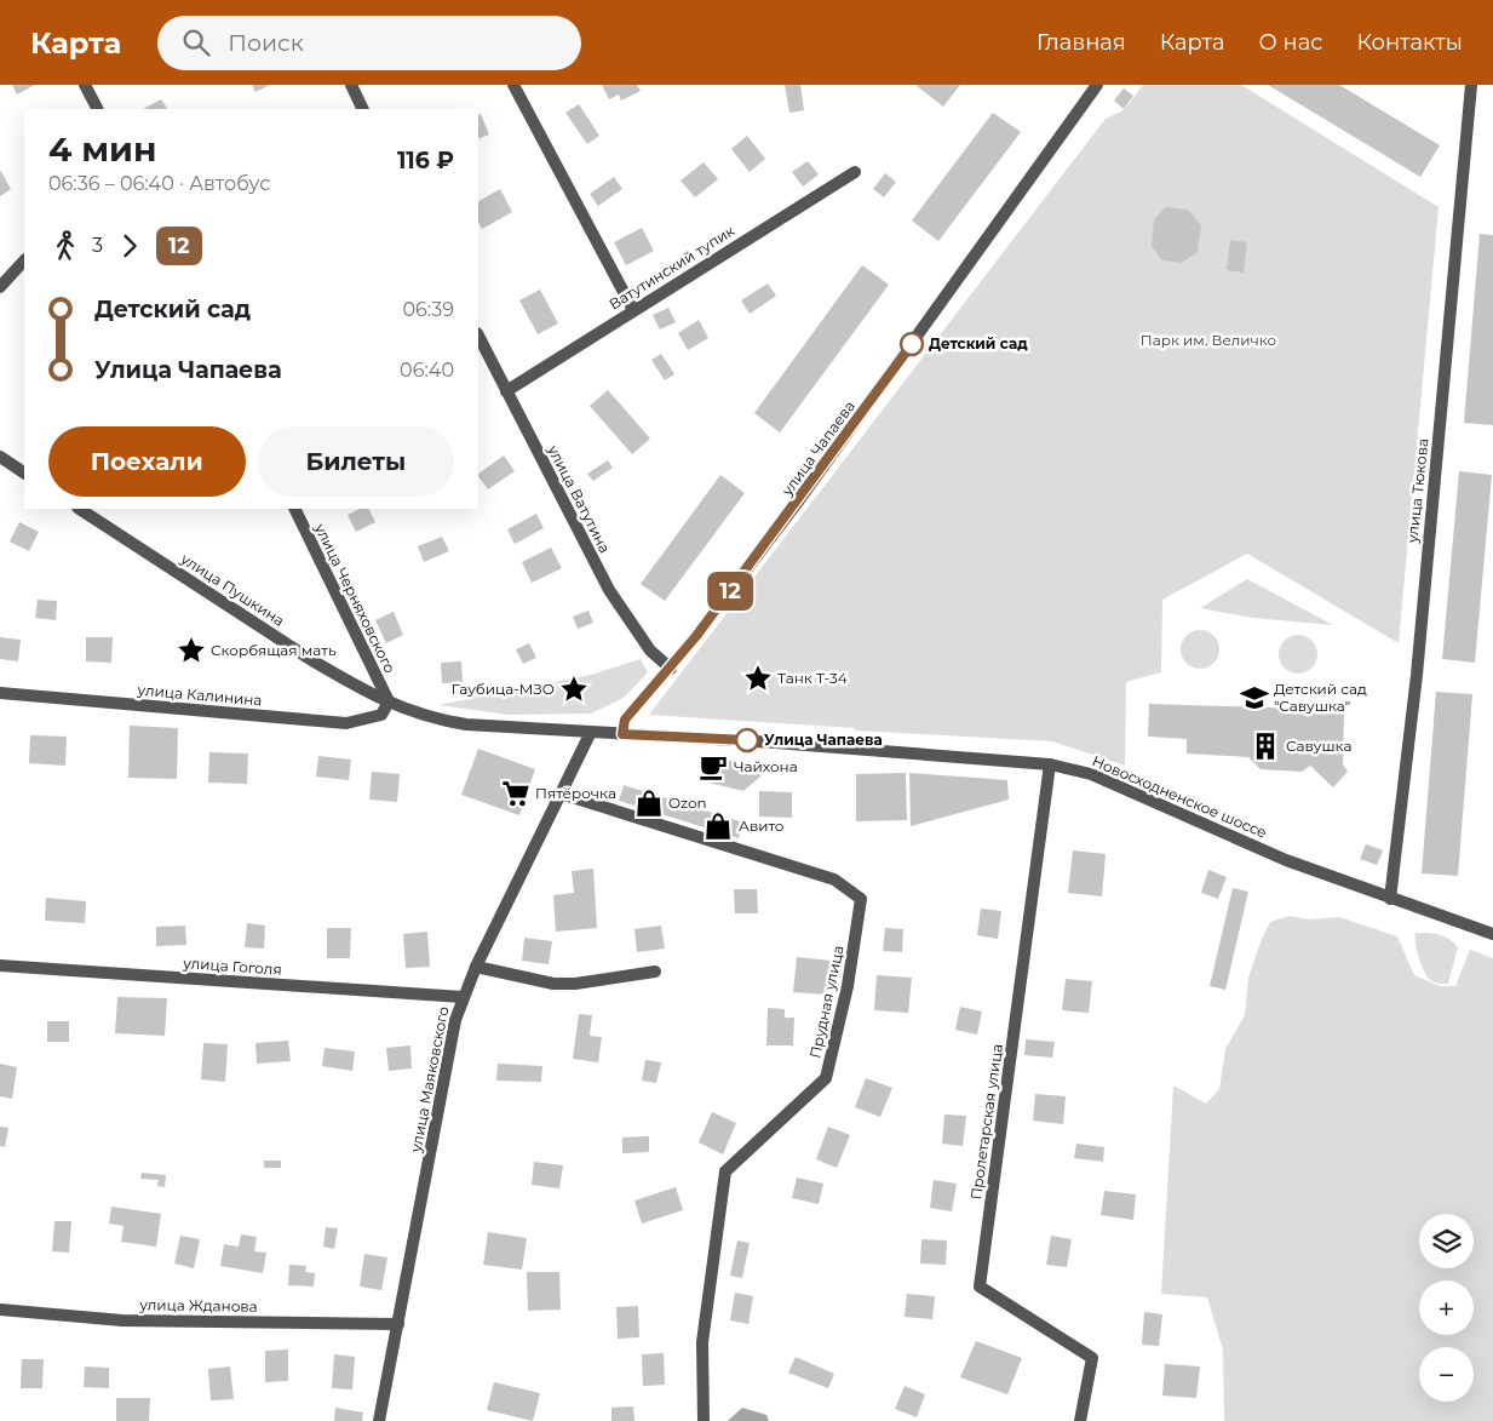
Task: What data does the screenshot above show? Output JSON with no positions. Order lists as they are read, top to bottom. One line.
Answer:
{"streets":{"street":["Ватутинский тупик","улица Чапаева","улица Тюкова","улица Ватутина","улица Пушкина","улица Черняховского","улица Калинина","Новосходненское шоссе","улица Гоголя","Прудная улица","улица Маяковского","Пролетарская улица","улица Жданова"]},"crossings":[["Ватутинский тупик","улица Ватутина"],["улица Чапаева","улица Ватутина"],["улица Чапаева","улица Пушкина"],["улица Чапаева","Новосходненское шоссе"],["улица Тюкова","Новосходненское шоссе"],["улица Пушкина","улица Черняховского"],["улица Пушкина","улица Калинина"],["улица Пушкина","Новосходненское шоссе"],["улица Пушкина","улица Маяковского"],["улица Черняховского","улица Калинина"],["Новосходненское шоссе","Пролетарская улица"],["улица Гоголя","улица Маяковского"],["Прудная улица","улица Маяковского"],["улица Маяковского","улица Жданова"]],"parks":["Парк им. Величко"],"places":{"other":["Детский сад","Улица Чапаева"],"place":["Скорбящая мать","Танк Т-34","Гаубица-МЗО"],"school or university":["Детский сад \"Савушка\""],"building":["Савушка"],"cafe":["Чайхона"],"supermarket":["Пятёрочка"],"shop":["Ozon","Авито"]},"lines":["bus line 12"],"page":{"header":"Карта","search":"Поиск","nav":["Главная","Карта","О нас","Контакты"],"on_map":"12","heading":["4 мин","06:36 – 06:40 · Автобус","116 ₽"],"legs":["3","12"],"list":[{"name":"Детский сад","value":"06:39"},{"name":"Улица Чапаева","value":"06:40"}],"buttons":["Поехали","Билеты"],"map_buttons":["+","−"]}}
